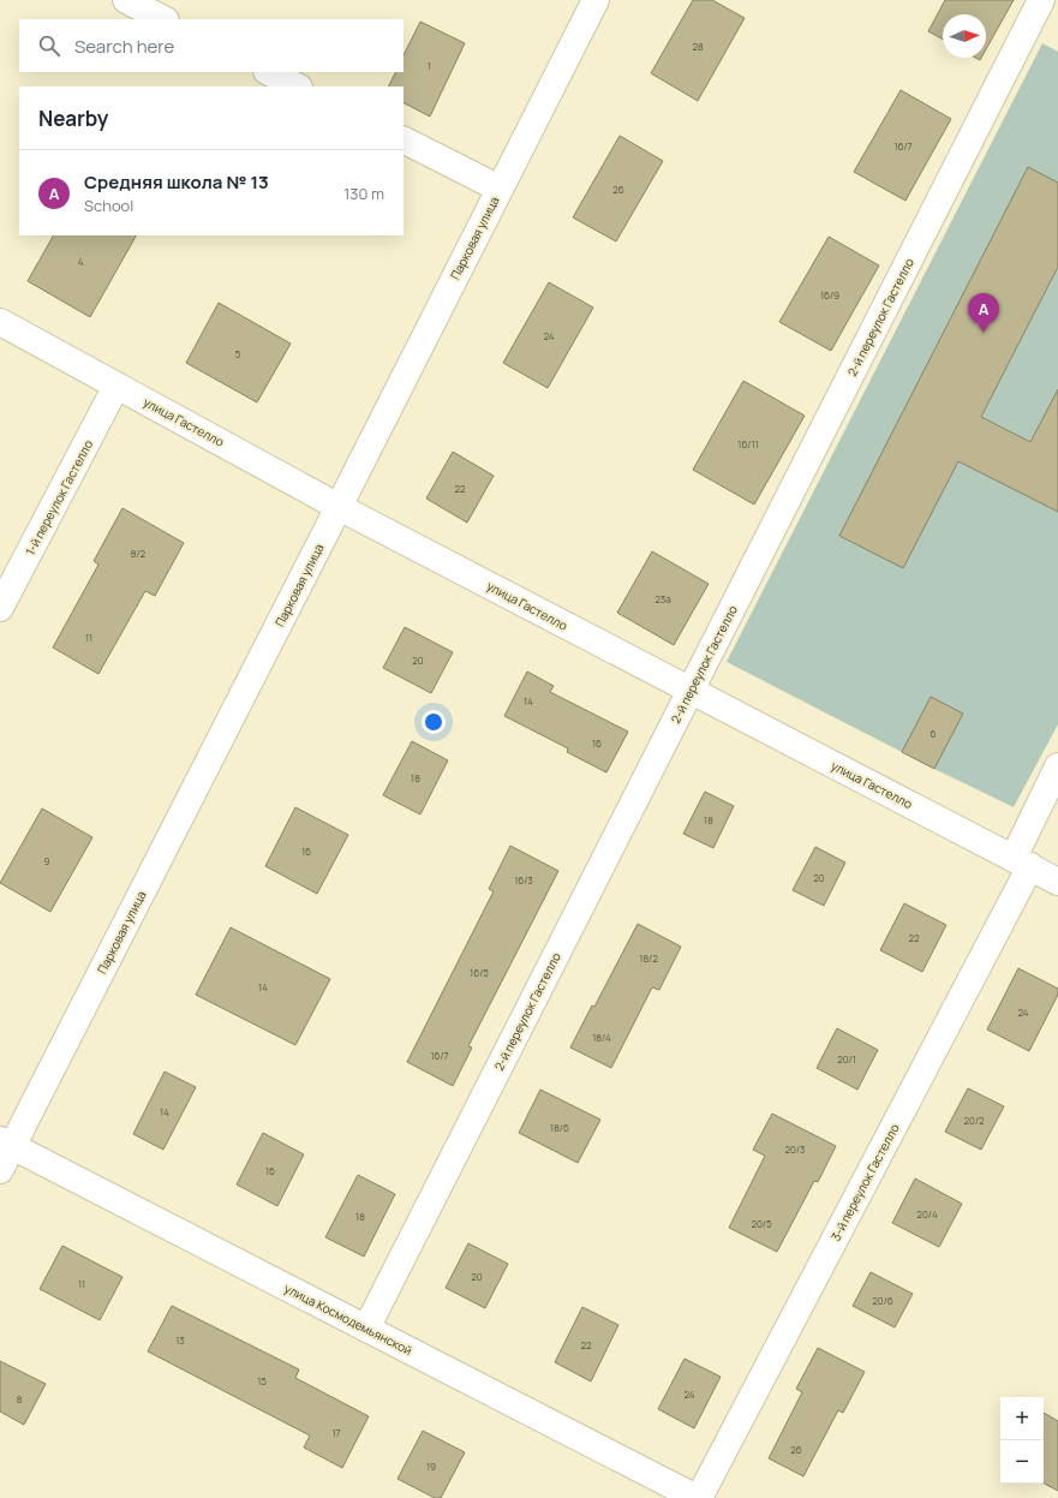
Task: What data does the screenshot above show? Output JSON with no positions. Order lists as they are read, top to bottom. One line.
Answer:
{"streets":{"street":["Парковая улица","2-й переулок Гастелло","улица Гастелло","1-й переулок Гастелло","3-й переулок Гастелло","улица Космодемьянской"]},"crossings":[["Парковая улица","улица Гастелло"],["Парковая улица","улица Космодемьянской"],["2-й переулок Гастелло","улица Гастелло"],["2-й переулок Гастелло","улица Космодемьянской"],["улица Гастелло","1-й переулок Гастелло"],["улица Гастелло","3-й переулок Гастелло"],["3-й переулок Гастелло","улица Космодемьянской"]],"house_numbers":["28","1","16/7","26","4","16/9","24","5","16/11","22","8/2","23а","11","20","14","6","16","18","18","16","9","20","16/3","22","18/2","16/5","14","24","18/4","16/7","20/1","14","20/2","18/6","20/3","16","20/4","18","20/5","20","11","20/6","13","22","15","24","8","17","26","19"],"north":"right","page":{"search":"Search here","heading":"Nearby","list":[{"mark":"A","name":"Средняя школа № 13","note":"School","value":"130 m"}],"pins":"A","map_buttons":["+","−"]}}
